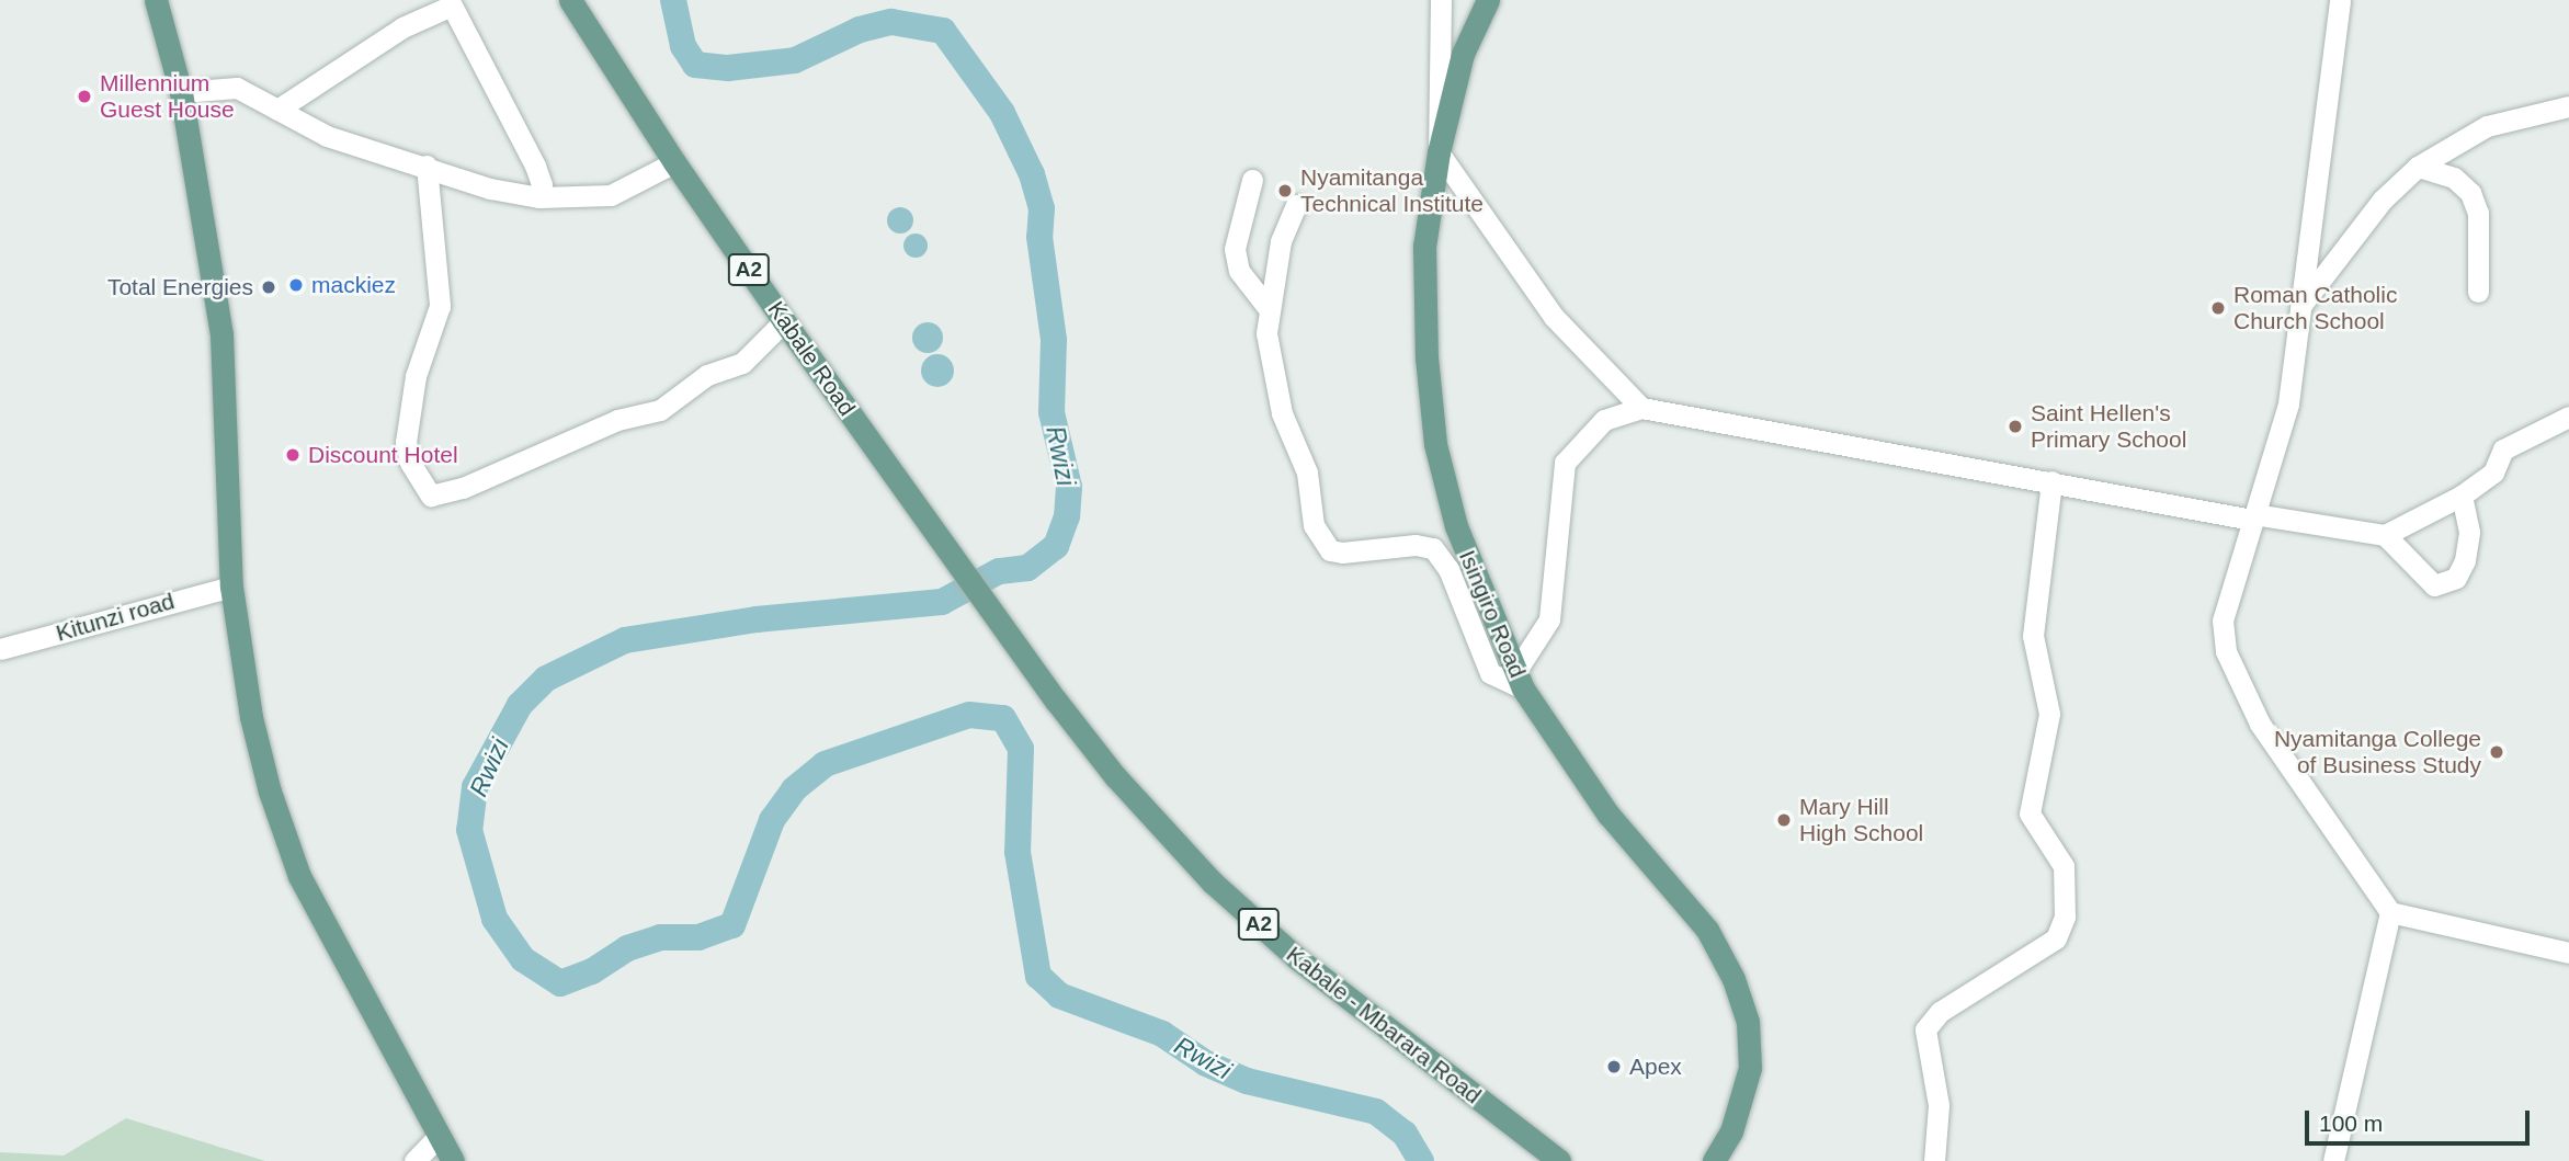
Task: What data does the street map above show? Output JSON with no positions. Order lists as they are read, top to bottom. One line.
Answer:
{"streets":{"main road":["A2","Kabale Road","Isingiro Road","Kabale - Mbarara Road"],"street":["Kitunzi road"]},"crossings":[["Kabale Road","Kabale - Mbarara Road"]],"water":["Rwizi"],"places":["Millennium Guest House","Nyamitanga Technical Institute","mackiez","Total Energies","Roman Catholic Church School","Saint Hellen's Primary School","Discount Hotel","Nyamitanga College of Business Study","Mary Hill High School","Apex"],"scale_bar":"100 m"}
